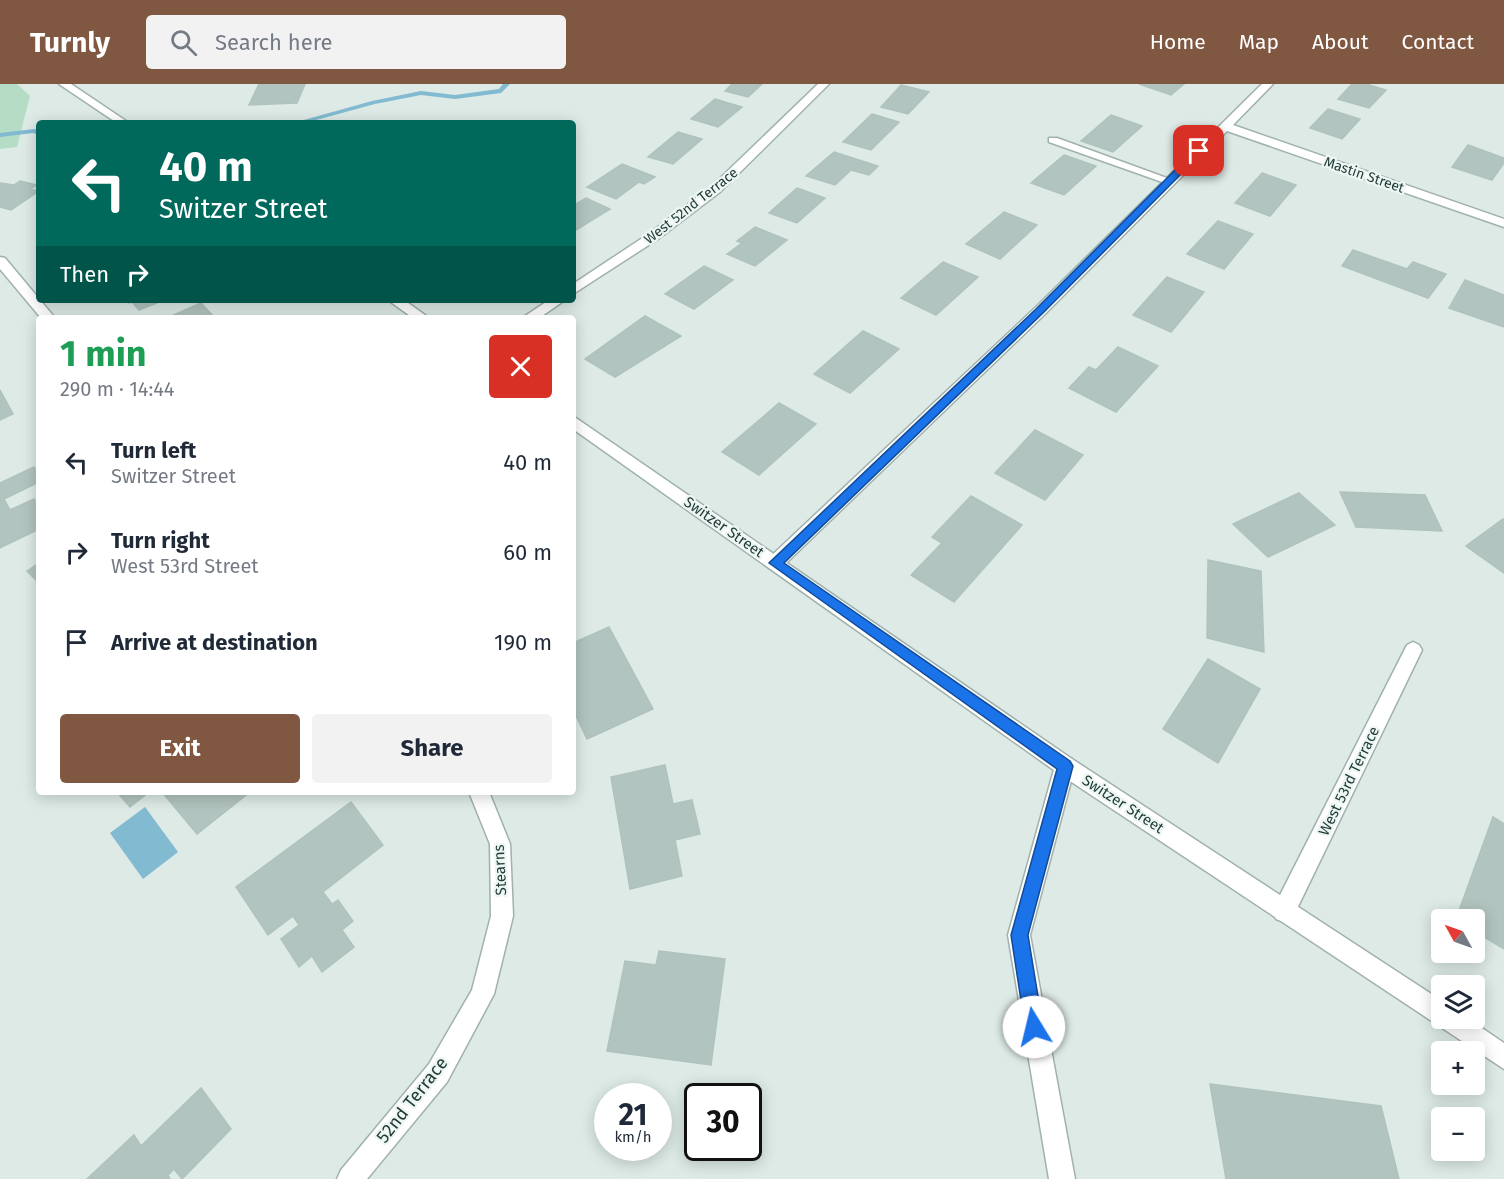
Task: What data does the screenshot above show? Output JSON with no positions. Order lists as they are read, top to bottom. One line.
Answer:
{"streets":{"street":["Mastin Street","West 52nd Terrace","Switzer Street","West 53rd Terrace","Stearns","52nd Terrace"]},"crossings":[["Switzer Street","West 53rd Terrace"],["Stearns","52nd Terrace"]],"north":"top left","page":{"header":"Turnly","search":"Search here","nav":["Home","Map","About","Contact"],"turn":["40 m","Switzer Street"],"then":"Then","heading":["1 min","290 m · 14:44"],"list":[{"name":"Turn left","note":"Switzer Street","value":"40 m"},{"name":"Turn right","note":"West 53rd Street","value":"60 m"},{"name":"Arrive at destination","value":"190 m"}],"buttons":["Exit","Share"],"map_buttons":["+","−"],"speed":"21 km/h","limit":"30"}}
